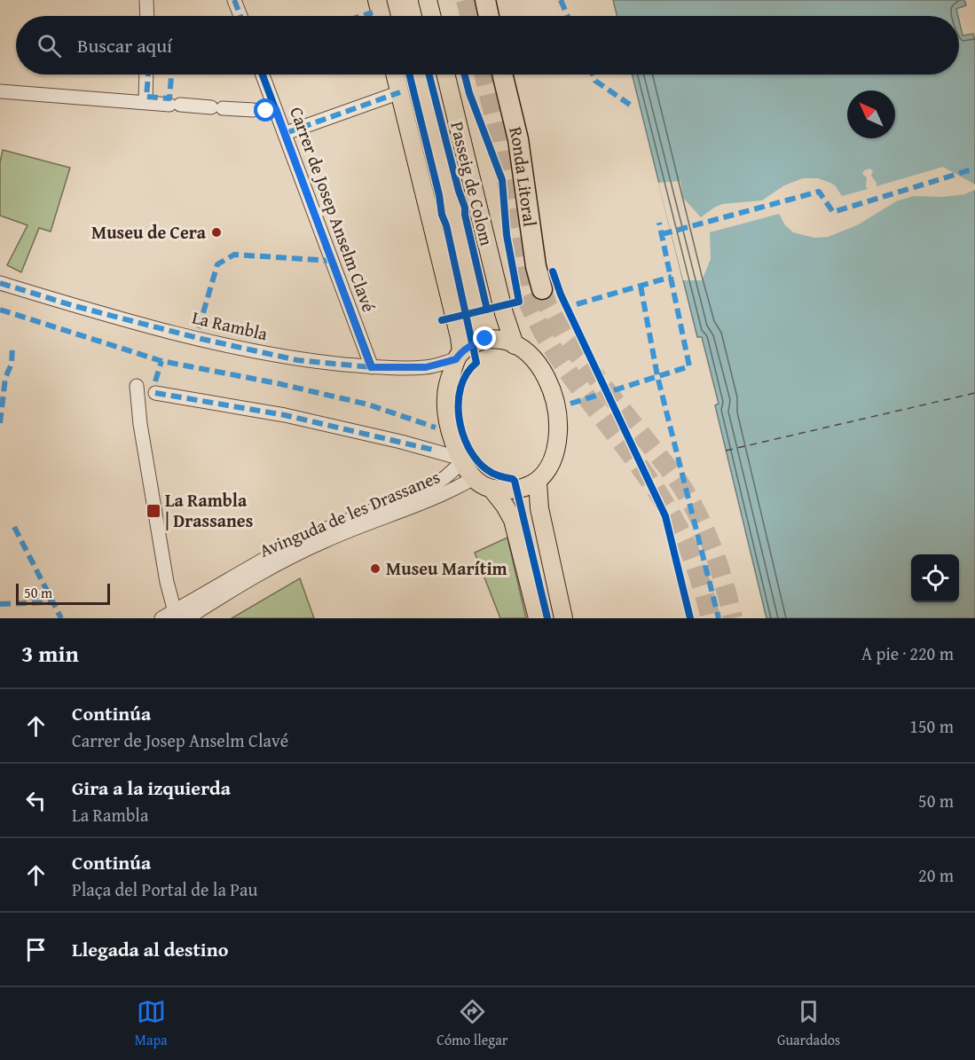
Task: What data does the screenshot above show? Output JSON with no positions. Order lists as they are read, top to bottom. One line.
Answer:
{"streets":{"highway":["Ronda Litoral"],"main road":["Passeig de Colom"],"street":["Carrer de Josep Anselm Clavé","La Rambla","Avinguda de les Drassanes"]},"crossings":[["Passeig de Colom","La Rambla"],["Passeig de Colom","Avinguda de les Drassanes"],["Carrer de Josep Anselm Clavé","La Rambla"],["La Rambla","Avinguda de les Drassanes"]],"places":{"other":["Museu de Cera","Museu Marítim"],"transit":["La Rambla | Drassanes"]},"scale_bar":"50 m","north":"top left","page":{"search":"Buscar aquí","scale":"50 m","heading":["3 min","A pie · 220 m"],"list":[["Continúa","Carrer de Josep Anselm Clavé","150 m"],["Gira a la izquierda","La Rambla","50 m"],["Continúa","Plaça del Portal de la Pau","20 m"],"Llegada al destino"],"nav":["Mapa","Cómo llegar","Guardados"]}}
